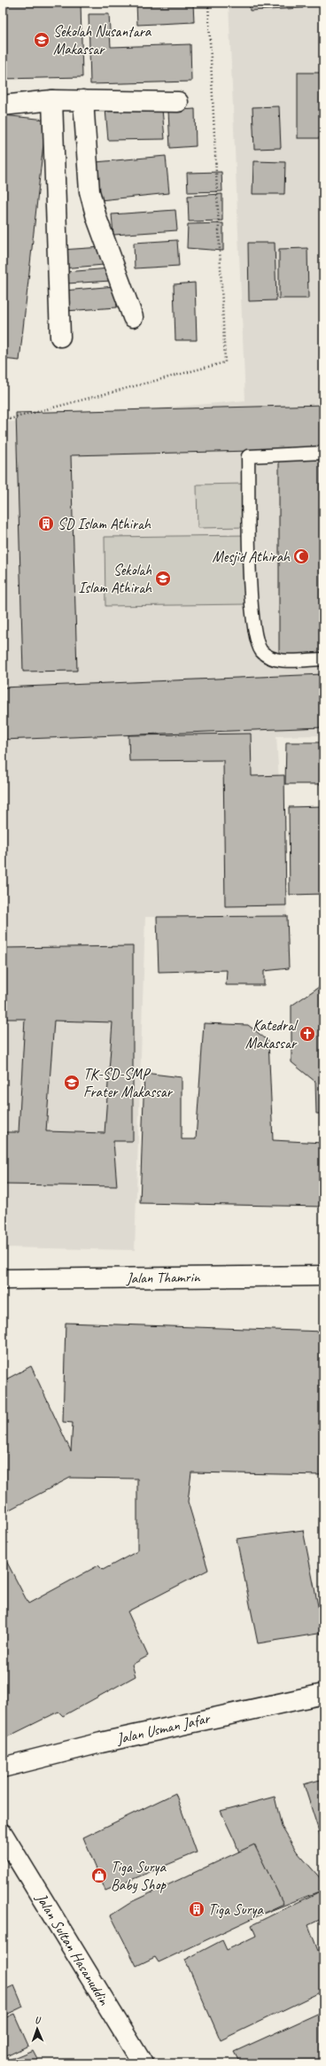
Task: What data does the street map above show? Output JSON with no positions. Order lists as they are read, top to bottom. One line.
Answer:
{"streets":{"street":["Jalan Thamrin","Jalan Usman Jafar","Jalan Sultan Hasanuddin"]},"places":{"school or university":["Sekolah Nusantara Makassar","Sekolah Islam Athirah","TK-SD-SMP Frater Makassar"],"building":["SD Islam Athirah","Tiga Surya"],"mosque":["Mesjid Athirah"],"church":["Katedral Makassar"],"shop":["Tiga Surya Baby Shop"]},"north":"top"}
